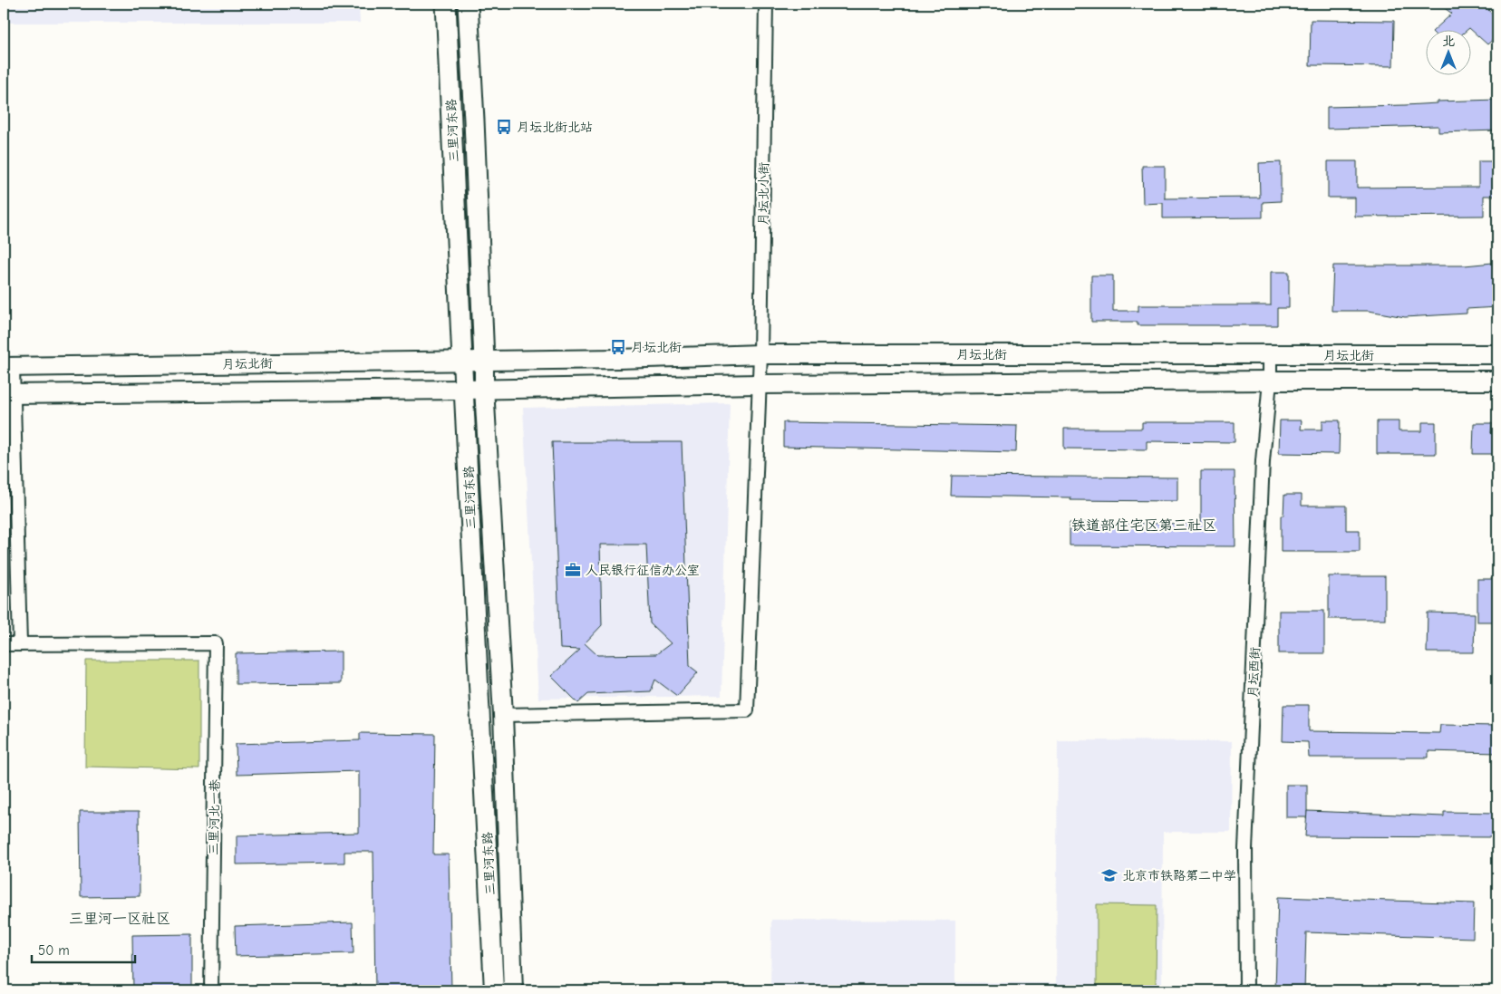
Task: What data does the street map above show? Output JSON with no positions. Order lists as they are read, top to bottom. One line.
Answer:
{"streets":{"main road":["三里河东路","月坛北街"],"street":["月坛北小街","月坛西街","三里河北一巷"]},"crossings":[["三里河东路","月坛北小街"],["三里河东路","月坛北街"],["月坛北小街","月坛北街"],["月坛北街","月坛西街"]],"districts":["铁道部住宅区第三社区","三里河一区社区"],"places":{"bus stop":["月坛北街北站","月坛北街"],"office":["人民银行征信办公室"],"school or university":["北京市铁路第二中学"]},"scale_bar":"50 m","north":"top"}
